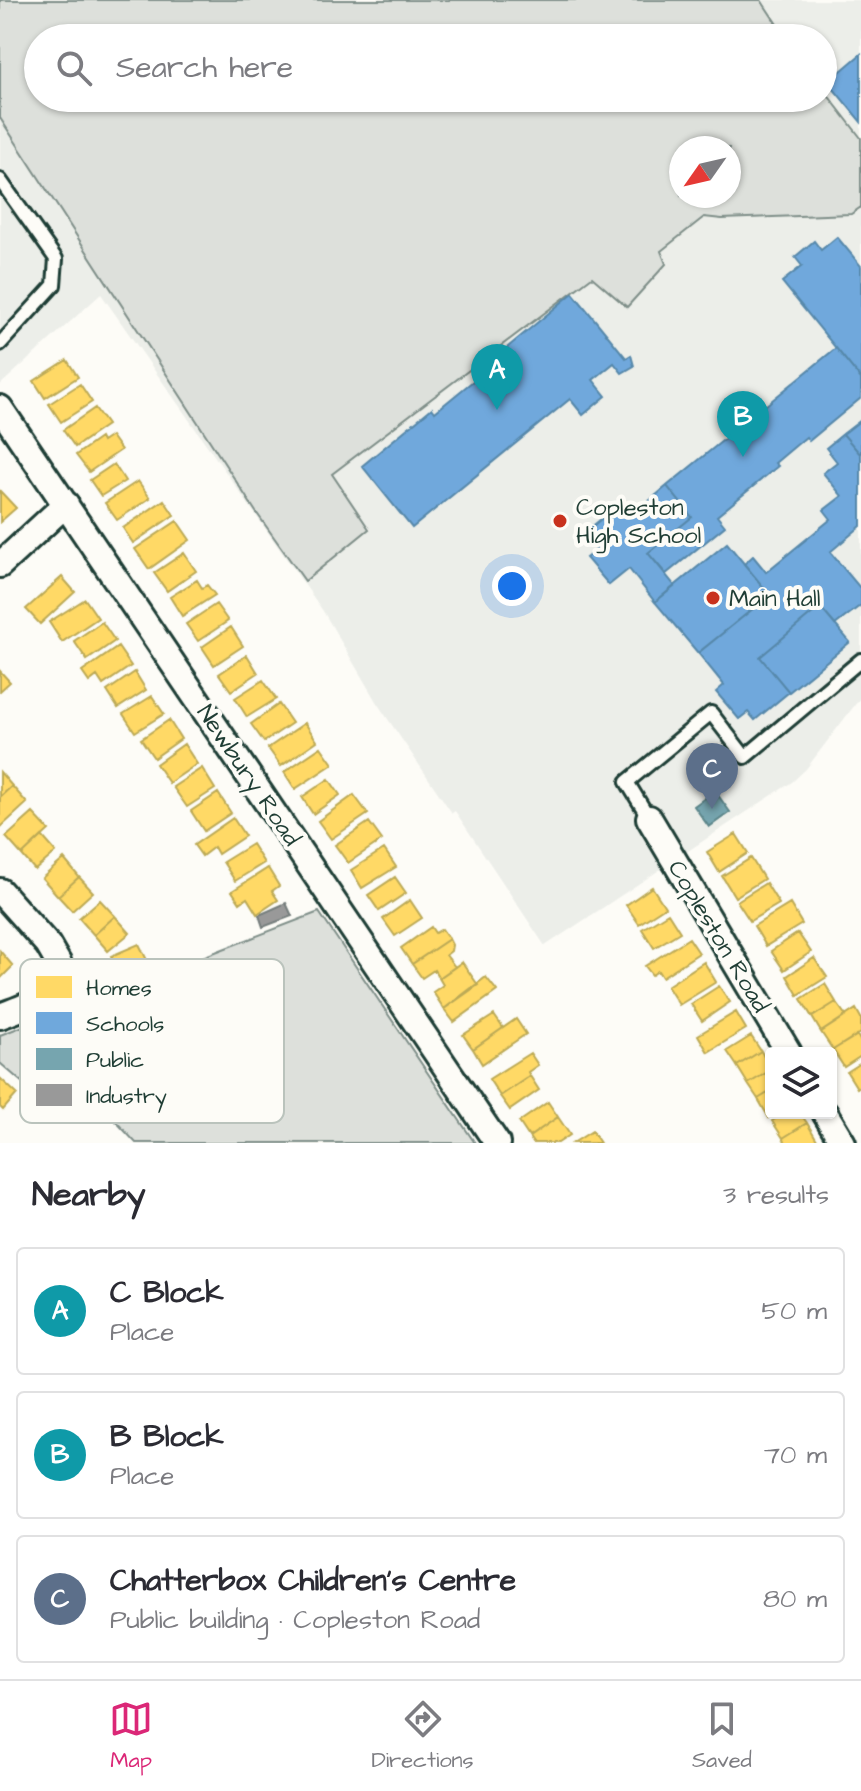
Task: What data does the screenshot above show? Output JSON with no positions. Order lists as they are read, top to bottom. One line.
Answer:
{"streets":{"street":["Newbury Road","Copleston Road"]},"places":["Copleston High School","Main Hall"],"legend":["Homes","Schools","Public","Industry"],"north":"bottom left","page":{"search":"Search here","pins":["A","B","C"],"heading":["Nearby","3 results"],"list":[{"mark":"A","name":"C Block","note":"Place","value":"50 m"},{"mark":"B","name":"B Block","note":"Place","value":"70 m"},{"mark":"C","name":"Chatterbox Children's Centre","note":"Public building · Copleston Road","value":"80 m"}],"nav":["Map","Directions","Saved"]}}
